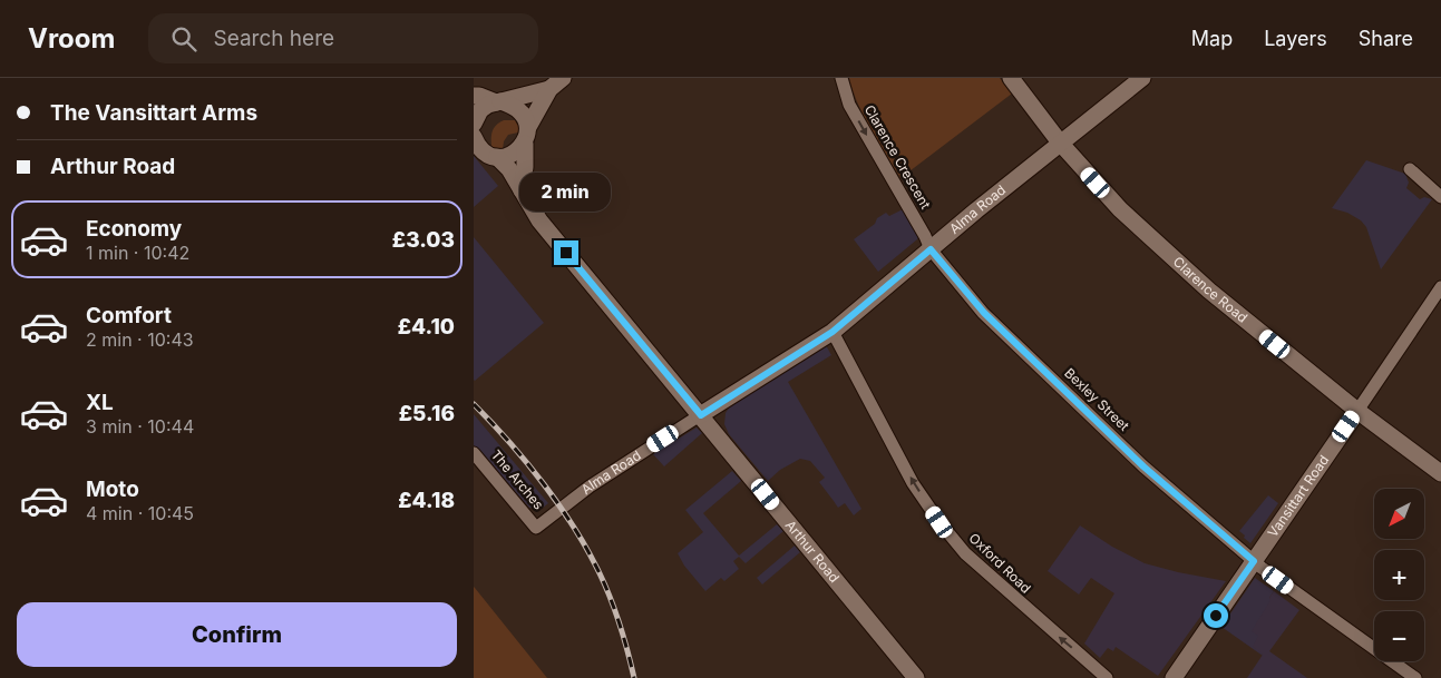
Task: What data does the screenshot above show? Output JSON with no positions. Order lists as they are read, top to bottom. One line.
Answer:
{"streets":{"street":["Clarence Crescent","Alma Road","Clarence Road","Bexley Street","The Arches","Vansittart Road","Arthur Road","Oxford Road"]},"crossings":[["Clarence Crescent","Alma Road"],["Clarence Crescent","Bexley Street"],["Alma Road","Clarence Road"],["Alma Road","Bexley Street"],["Alma Road","The Arches"],["Alma Road","Arthur Road"],["Alma Road","Oxford Road"],["Clarence Road","Vansittart Road"],["Bexley Street","Vansittart Road"]],"one_way":["Clarence Crescent","Oxford Road"],"north":"bottom left","page":{"header":"Vroom","search":"Search here","nav":["Map","Layers","Share"],"banner":["The Vansittart Arms","Arthur Road"],"bubble":"2 min","list":[{"name":"Economy","note":"1 min · 10:42","value":"£3.03"},{"name":"Comfort","note":"2 min · 10:43","value":"£4.10"},{"name":"XL","note":"3 min · 10:44","value":"£5.16"},{"name":"Moto","note":"4 min · 10:45","value":"£4.18"}],"map_buttons":["+","−"],"buttons":"Confirm"}}
